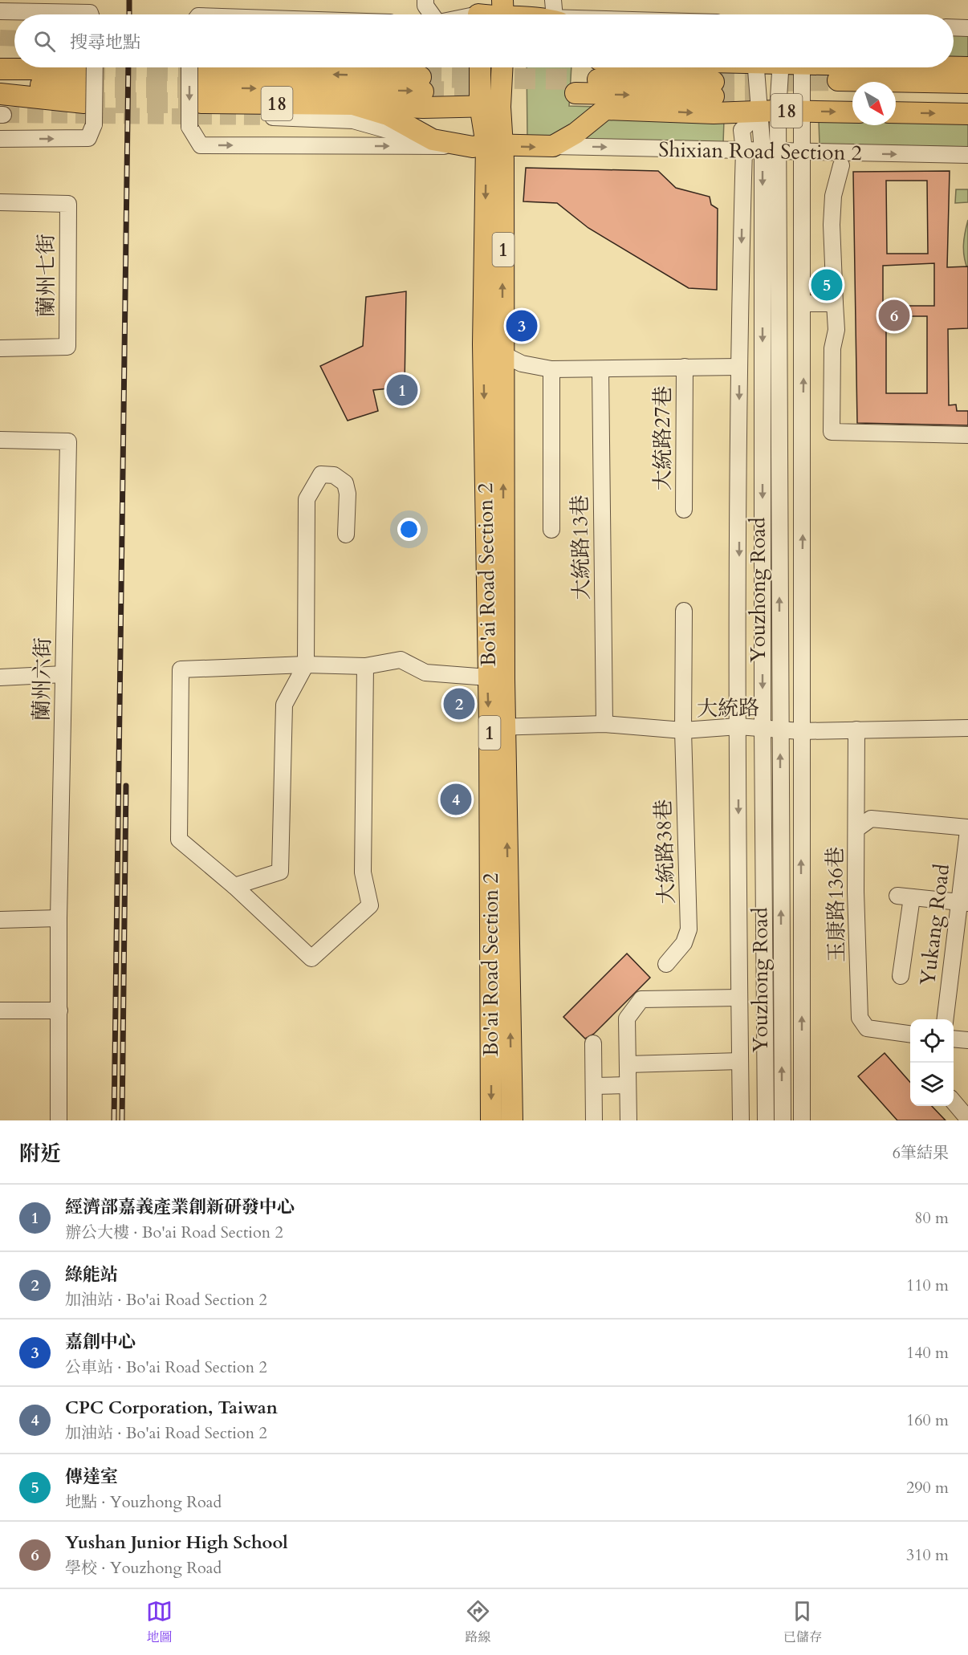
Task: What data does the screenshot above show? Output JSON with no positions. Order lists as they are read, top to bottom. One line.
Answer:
{"streets":{"main road":["18","Shixian Road Section 2","1","Bo'ai Road Section 2"],"street":["蘭州七街","大統路27巷","大統路13巷","Youzhong Road","蘭州六街","大統路","大統路38巷","玉康路136巷","Yukang Road"]},"crossings":[["18","Bo'ai Road Section 2"],["Shixian Road Section 2","Youzhong Road"],["大統路13巷","大統路"],["Bo'ai Road Section 2","大統路"],["Youzhong Road","大統路"],["大統路","大統路38巷"],["大統路","玉康路136巷"]],"north":"bottom right","page":{"search":"搜尋地點","pins":["5","6","3","1","2","4"],"heading":["附近","6筆結果"],"list":[{"mark":"1","name":"經濟部嘉義產業創新研發中心","note":"辦公大樓 · Bo'ai Road Section 2","value":"80 m"},{"mark":"2","name":"綠能站","note":"加油站 · Bo'ai Road Section 2","value":"110 m"},{"mark":"3","name":"嘉創中心","note":"公車站 · Bo'ai Road Section 2","value":"140 m"},{"mark":"4","name":"CPC Corporation, Taiwan","note":"加油站 · Bo'ai Road Section 2","value":"160 m"},{"mark":"5","name":"傳達室","note":"地點 · Youzhong Road","value":"290 m"},{"mark":"6","name":"Yushan Junior High School","note":"學校 · Youzhong Road","value":"310 m"}],"nav":["地圖","路線","已儲存"]}}
